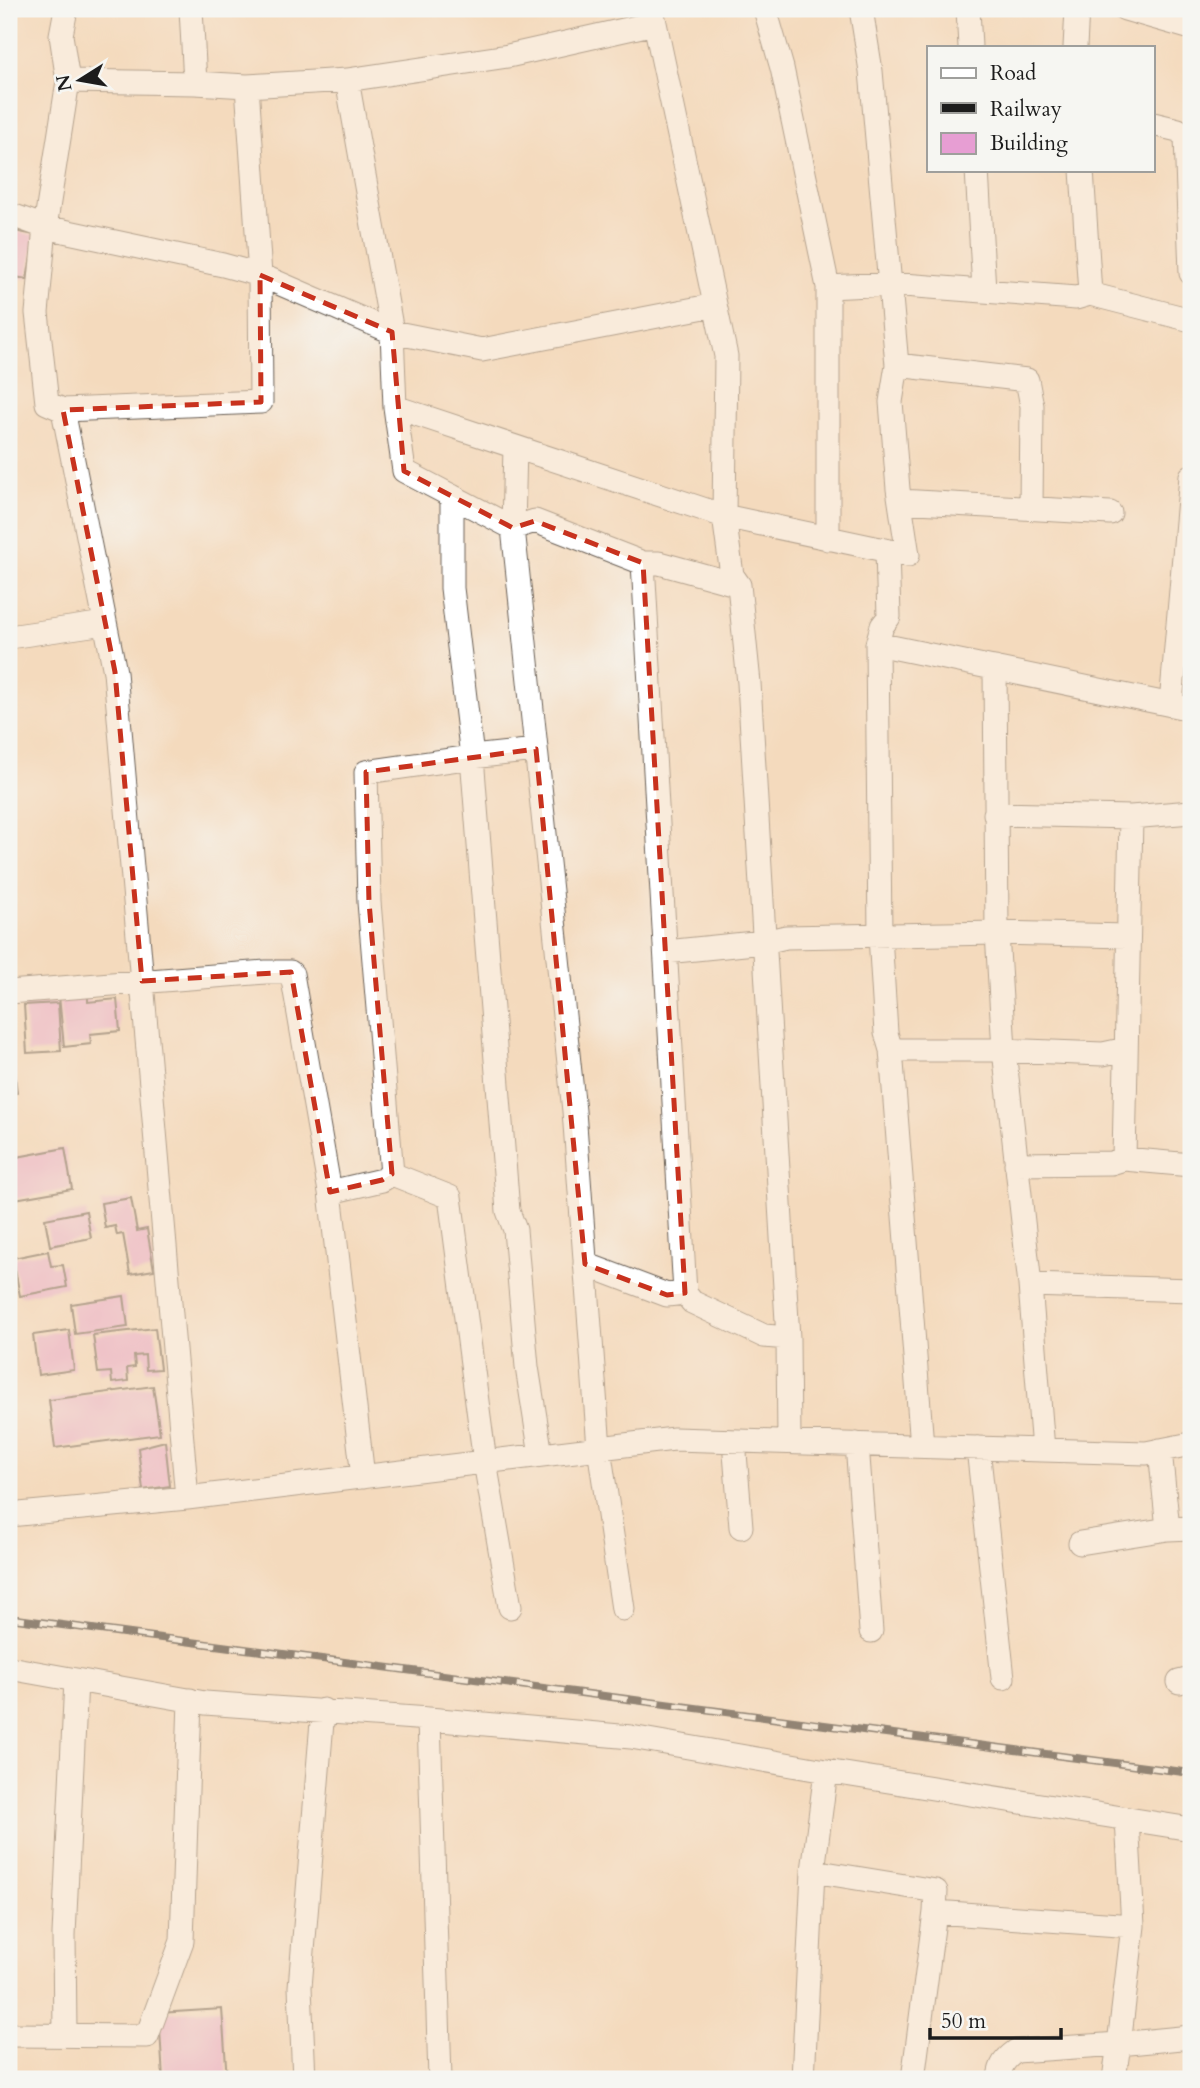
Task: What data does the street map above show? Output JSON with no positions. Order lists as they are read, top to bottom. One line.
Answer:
{"legend":["Road","Railway","Building"],"scale_bar":"50 m","north":"left"}
